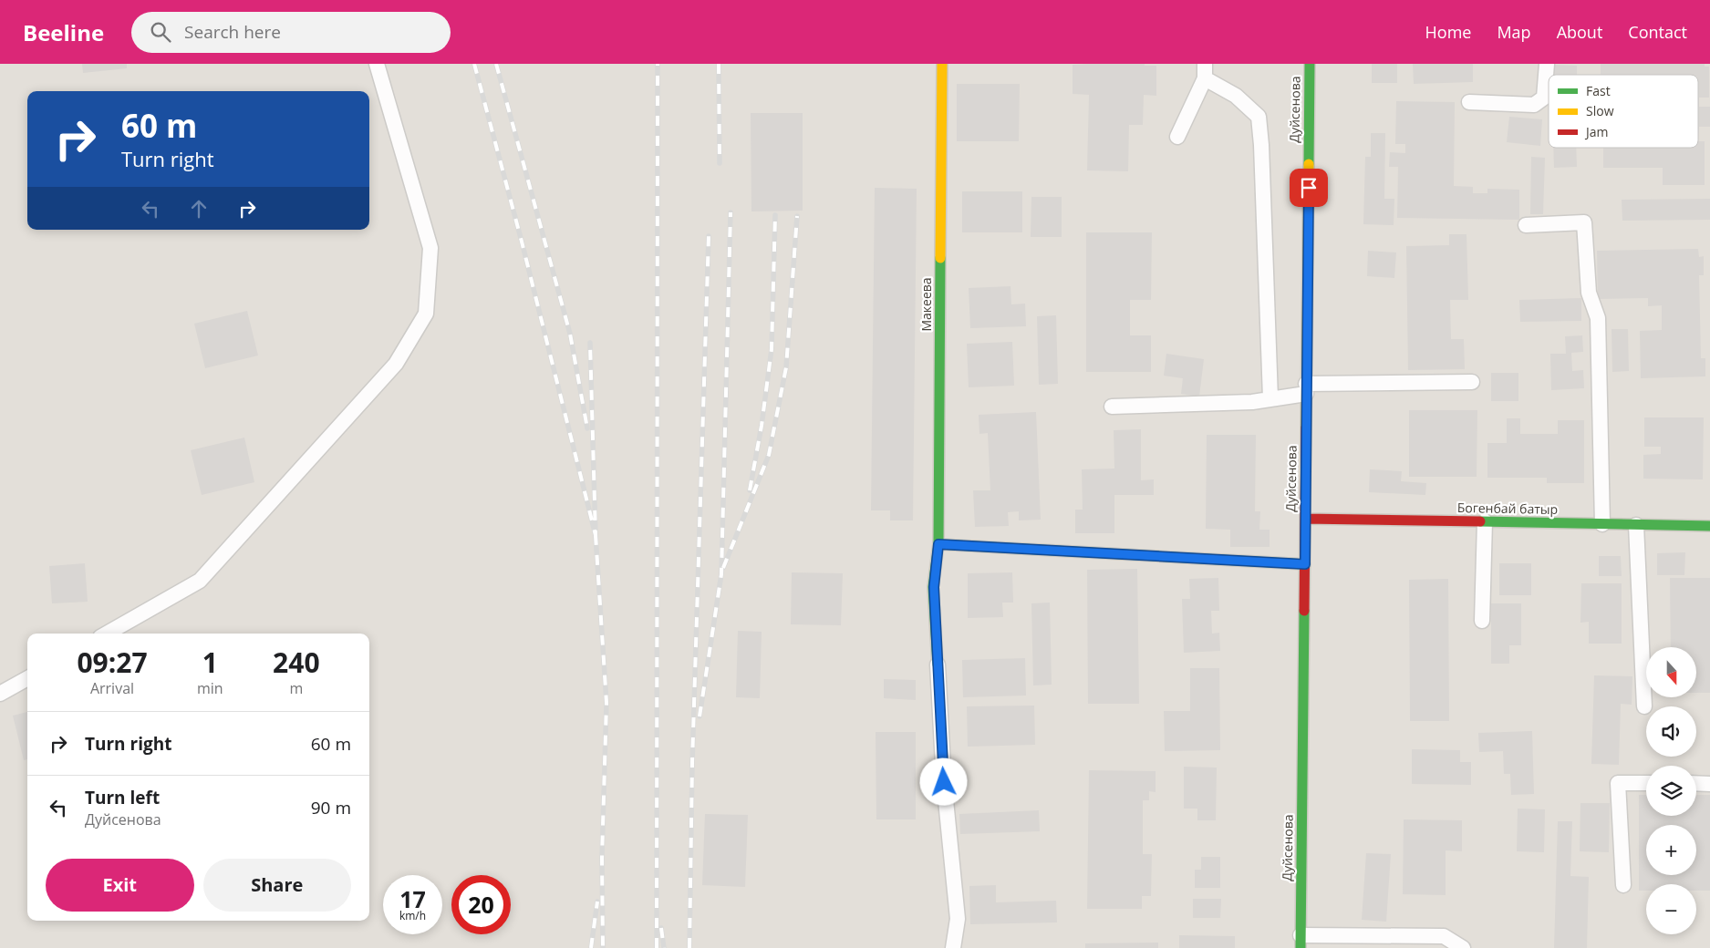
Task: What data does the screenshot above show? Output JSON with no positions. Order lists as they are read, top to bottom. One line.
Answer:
{"streets":{"street":["Дуйсенова","Макеева","Богенбай батыр"]},"crossings":[["Дуйсенова","Богенбай батыр"]],"legend":["Fast","Slow","Jam"],"north":"bottom","page":{"header":"Beeline","search":"Search here","nav":["Home","Map","About","Contact"],"turn":["60 m","Turn right"],"eta":["09:27","Arrival","1","min","240","m"],"map_buttons":["+","−"],"list":[{"name":"Turn right","value":"60 m"},{"name":"Turn left","note":"Дуйсенова","value":"90 m"}],"buttons":["Exit","Share"],"speed":"17 km/h","limit":"20"}}
